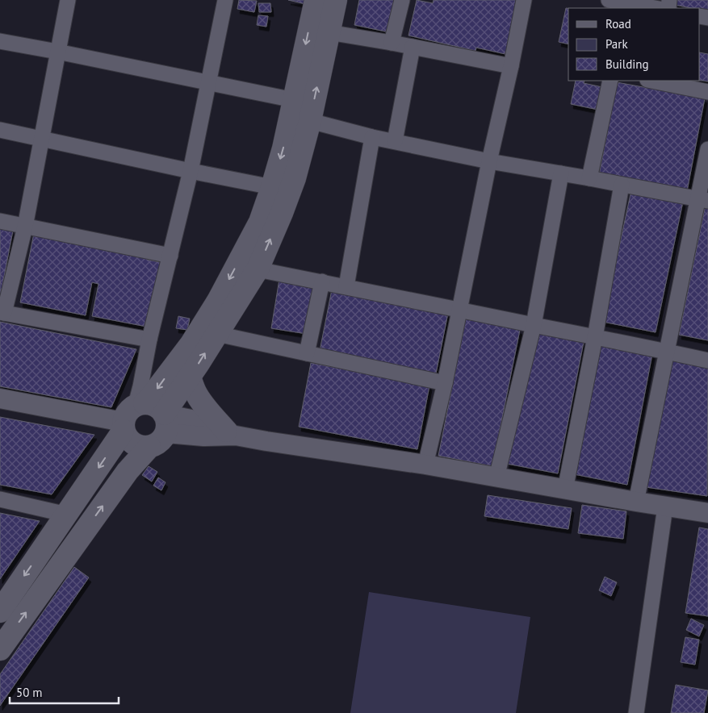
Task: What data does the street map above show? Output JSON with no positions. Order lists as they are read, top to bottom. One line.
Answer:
{"legend":["Road","Park","Building"],"scale_bar":"50 m"}
